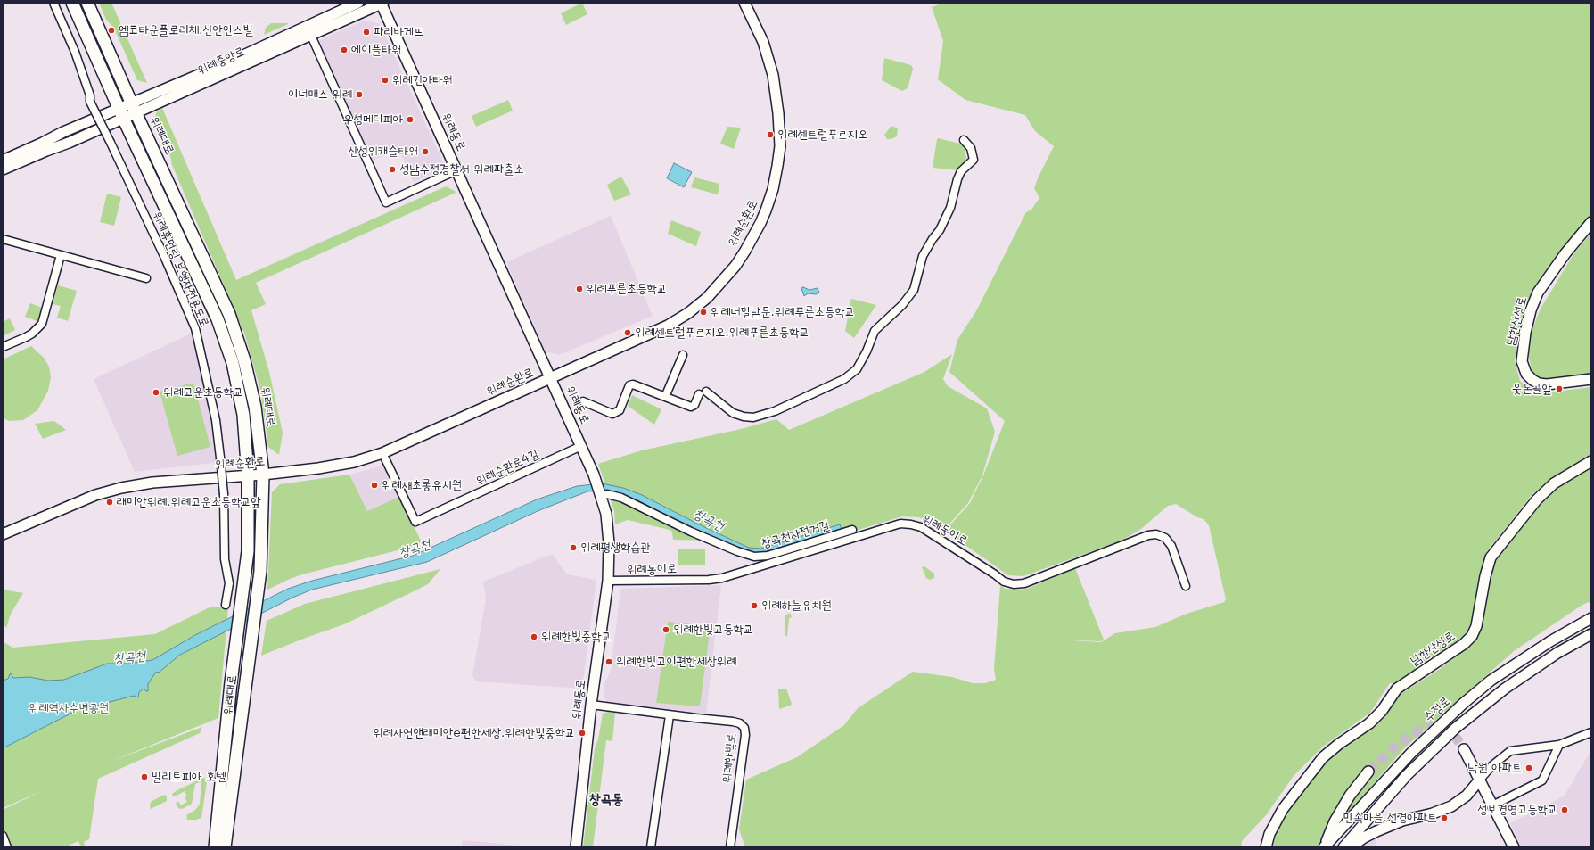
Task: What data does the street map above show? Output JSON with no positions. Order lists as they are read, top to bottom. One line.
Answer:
{"streets":{"main road":["위례중앙로","위례동로","위례대로","위례순환로","남한산성로","수정로"],"street":["위례휴먼링 보행자전용도로","위례순환로4길","위례동이로","창곡천자전거길","위례한빛로"]},"crossings":[["위례중앙로","위례동로"],["위례중앙로","위례대로"],["위례동로","위례순환로"],["위례동로","위례순환로4길"],["위례동로","위례동이로"],["위례동로","위례한빛로"],["위례대로","위례순환로"],["위례순환로","위례순환로4길"]],"districts":["창곡동"],"water":["창곡천"],"parks":["위례역사수변공원"],"places":["엠코타운플로리체.신안인스빌","파리바게뜨","에이플타워","위례건아타워","이너매스 위례","우성메디피아","위례센트럴푸르지오","신성위캐슬타워","성남수정경찰서 위례파출소","위례푸른초등학교","위례더힐남문.위례푸른초등학교","위례센트럴푸르지오.위례푸른초등학교","웃논골앞","위례고운초등학교","위례새초롱유치원","래미안위례.위례고운초등학교앞","위례평생학습관","위례하늘유치원","위례한빛고등학교","위례한빛중학교","위례한빛고이편한세상위례","위례자연앤래미안e편한세상.위례한빛중학교","낙원 아파트","밀리토피아 호텔","성보경영고등학교","민속마을.선경아파트"]}
